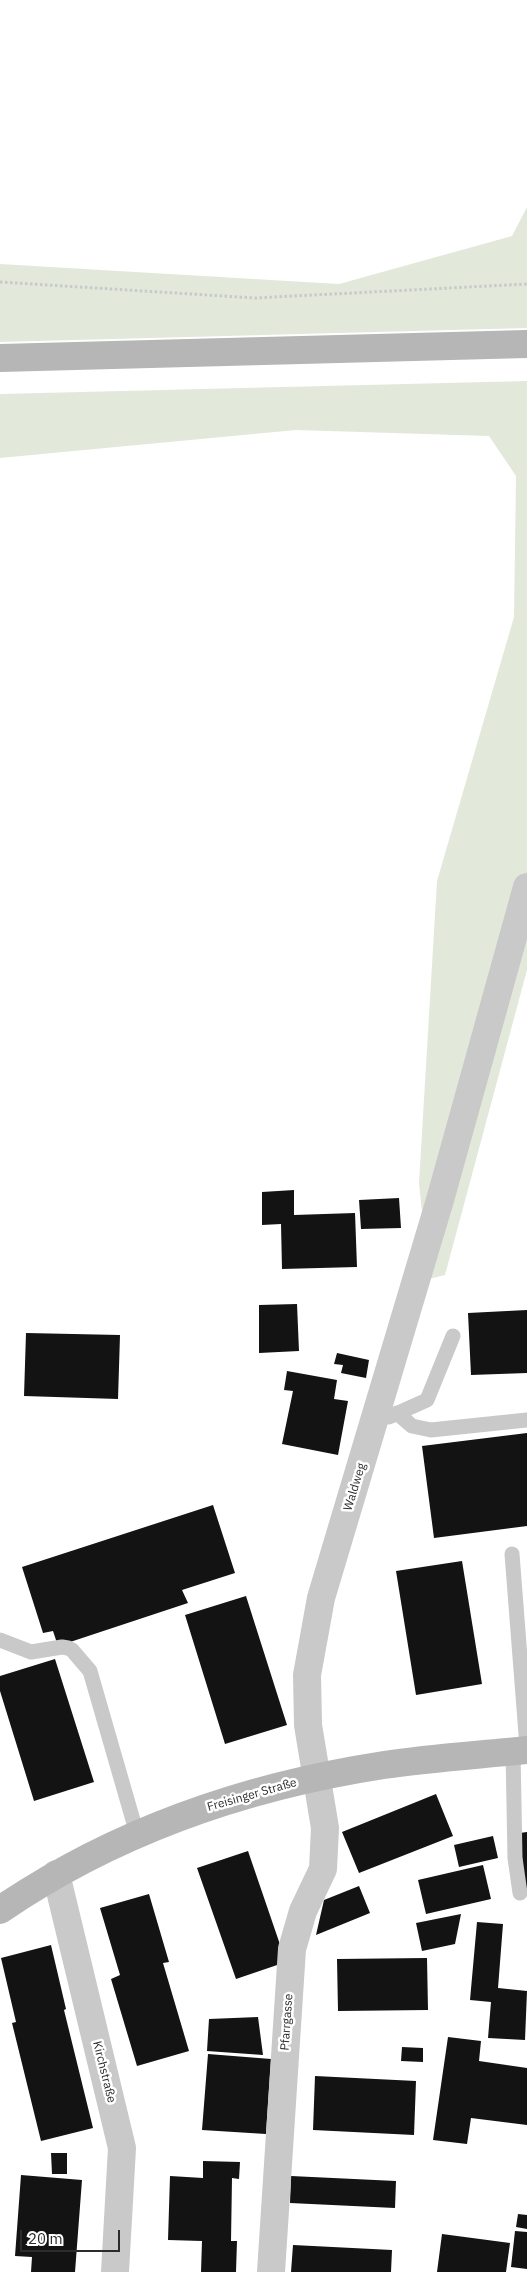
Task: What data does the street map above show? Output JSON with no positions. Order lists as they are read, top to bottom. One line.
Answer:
{"streets":{"street":["Waldweg","Freisinger Straße","Pfarrgasse","Kirchstraße"]},"crossings":[["Waldweg","Freisinger Straße"],["Waldweg","Pfarrgasse"],["Freisinger Straße","Pfarrgasse"],["Freisinger Straße","Kirchstraße"]],"scale_bar":"20 m"}
